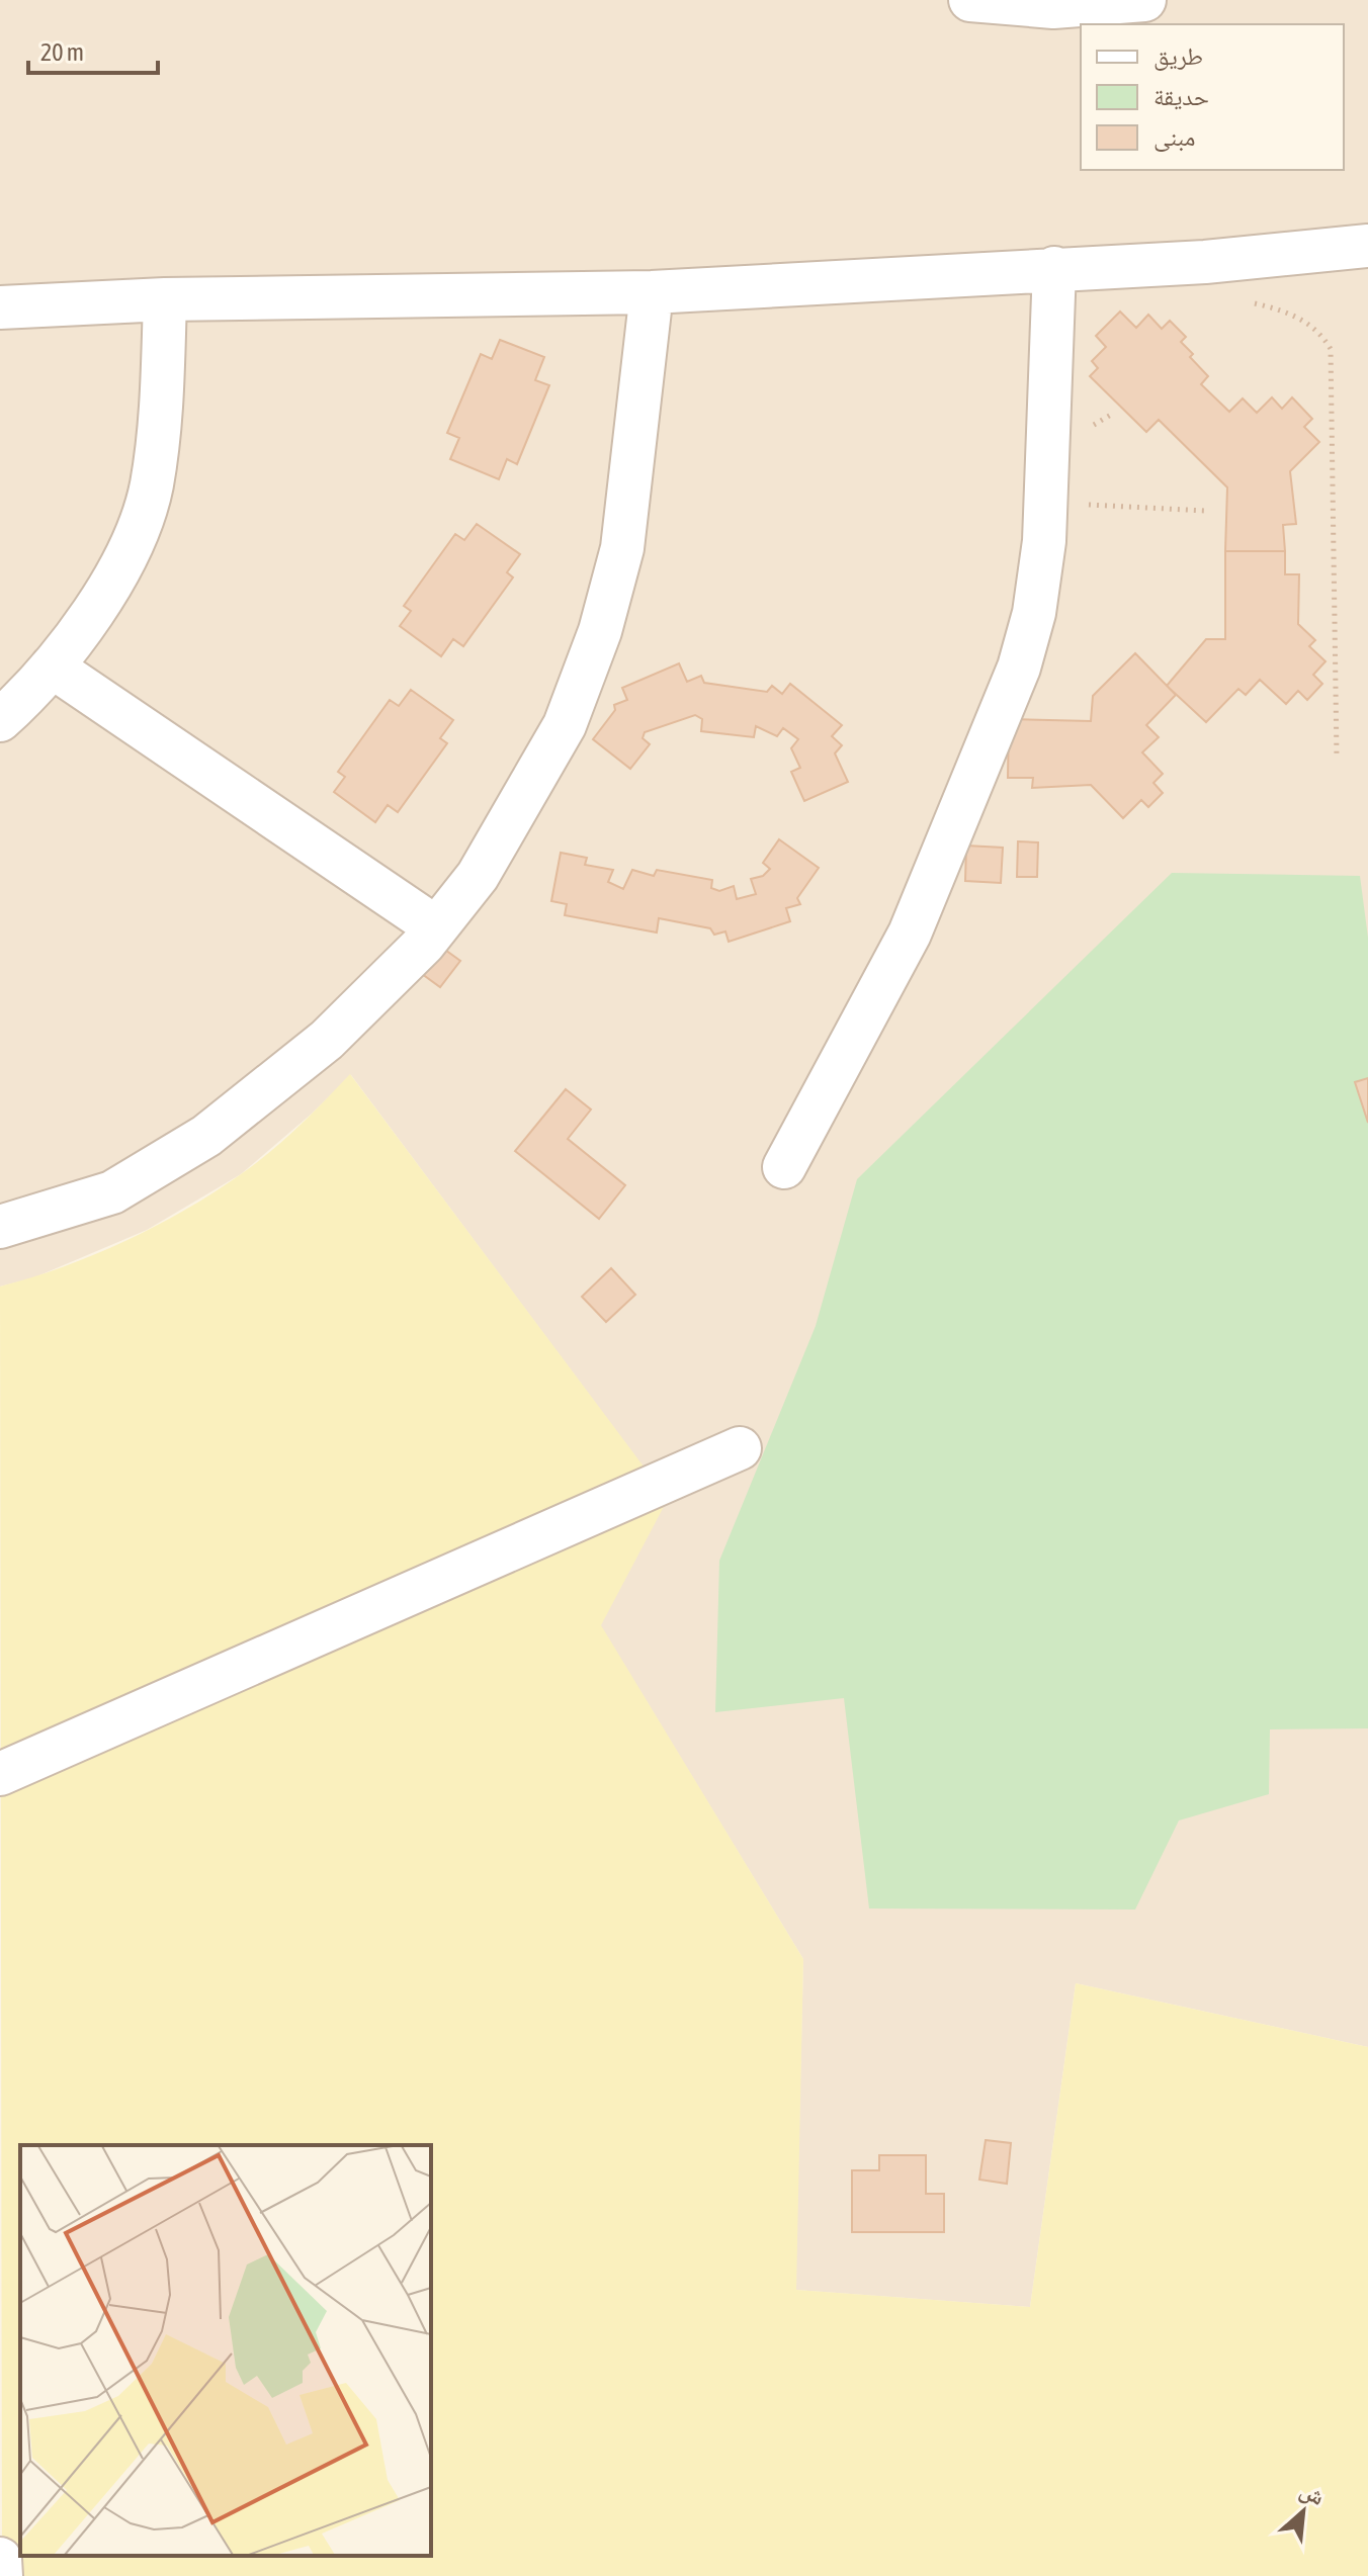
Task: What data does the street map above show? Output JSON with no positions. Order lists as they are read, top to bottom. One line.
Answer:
{"legend":["طريق","حديقة","مبنى"],"scale_bar":"20 m","north":"top right"}
